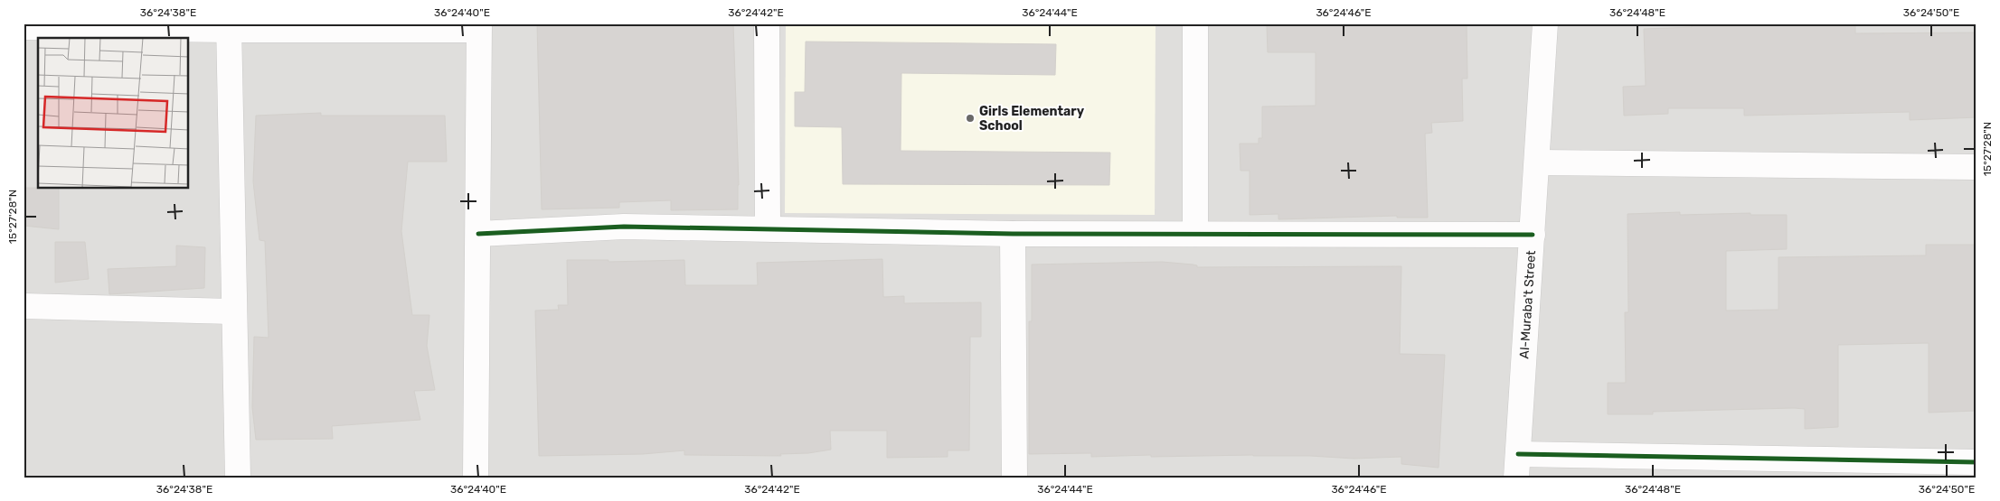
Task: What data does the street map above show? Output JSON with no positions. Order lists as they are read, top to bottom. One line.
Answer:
{"streets":{"street":["Al-Muraba't Street"]},"places":["Girls Elementary School"],"coordinates":["36°24'38\"E","36°24'40\"E","36°24'42\"E","36°24'44\"E","36°24'46\"E","36°24'48\"E","36°24'50\"E","15°27'28\"N"]}
